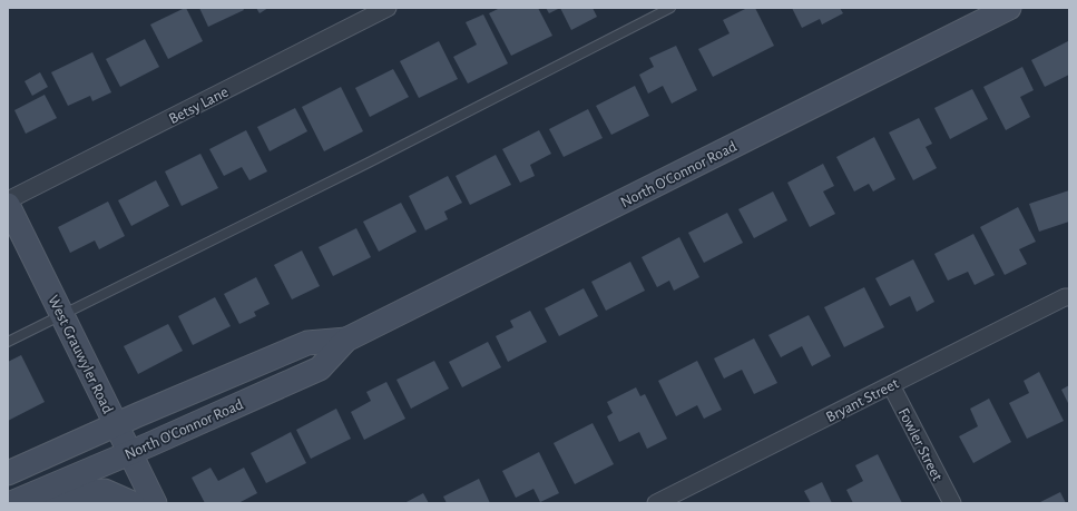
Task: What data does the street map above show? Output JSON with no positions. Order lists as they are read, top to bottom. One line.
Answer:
{"streets":{"main road":["North O'Connor Road","West Grauwyler Road"],"street":["Betsy Lane","Bryant Street","Fowler Street"]},"crossings":[["North O'Connor Road","West Grauwyler Road"],["Bryant Street","Fowler Street"]]}
